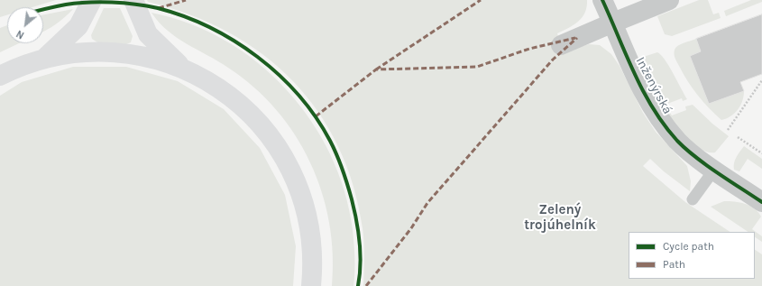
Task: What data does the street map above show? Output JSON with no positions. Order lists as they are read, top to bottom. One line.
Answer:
{"streets":{"street":["Inženýrská"]},"districts":["Zelený trojúhelník"],"legend":["Cycle path","Path"],"north":"bottom left"}
